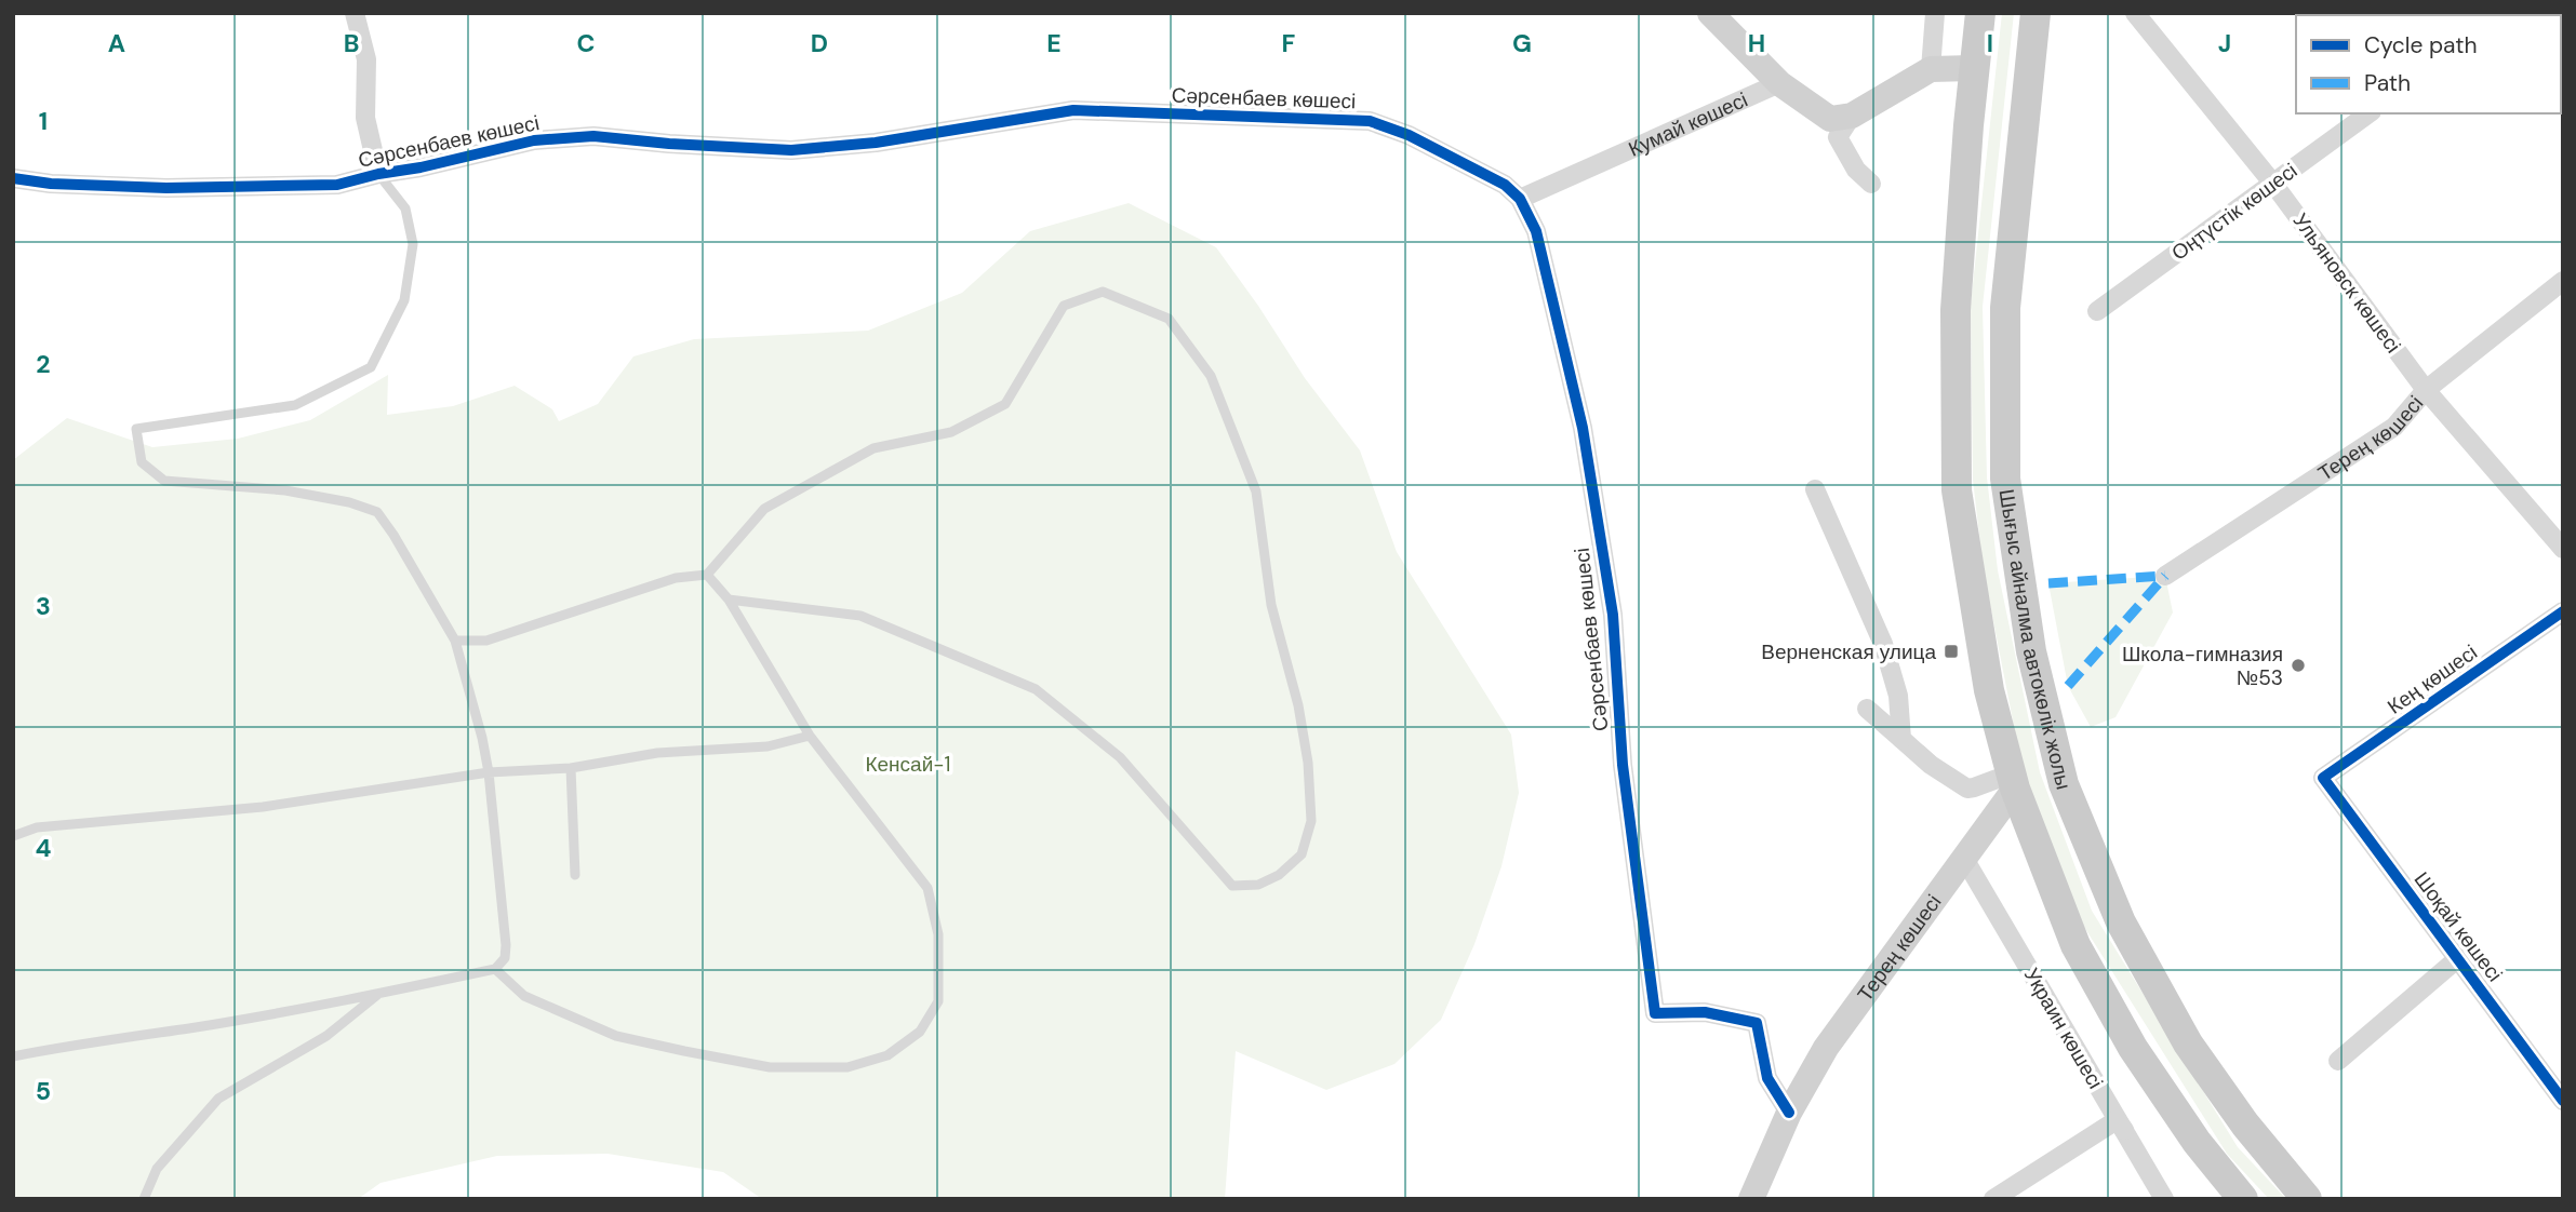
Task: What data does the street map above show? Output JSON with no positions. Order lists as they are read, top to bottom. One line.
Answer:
{"streets":{"main road":["Шығыс айналма автокөлік жолы"],"street":["Сәрсенбаев көшесі","Кумай көшесі","Оңтүстік көшесі","Ульяновск көшесі","Терең көшесі","Кең көшесі","Шоқай көшесі","Украин көшесі"]},"crossings":[["Сәрсенбаев көшесі","Кумай көшесі"],["Сәрсенбаев көшесі","Терең көшесі"],["Оңтүстік көшесі","Ульяновск көшесі"],["Ульяновск көшесі","Терең көшесі"],["Терең көшесі","Украин көшесі"],["Кең көшесі","Шоқай көшесі"]],"parks":["Кенсай-1"],"places":{"transit":["Верненская улица"],"other":["Школа-гимназия №53"]},"legend":["Cycle path","Path"],"grid":{"columns":["A","B","C","D","E","F","G","H","I","J"],"rows":["1","2","3","4","5"]}}
